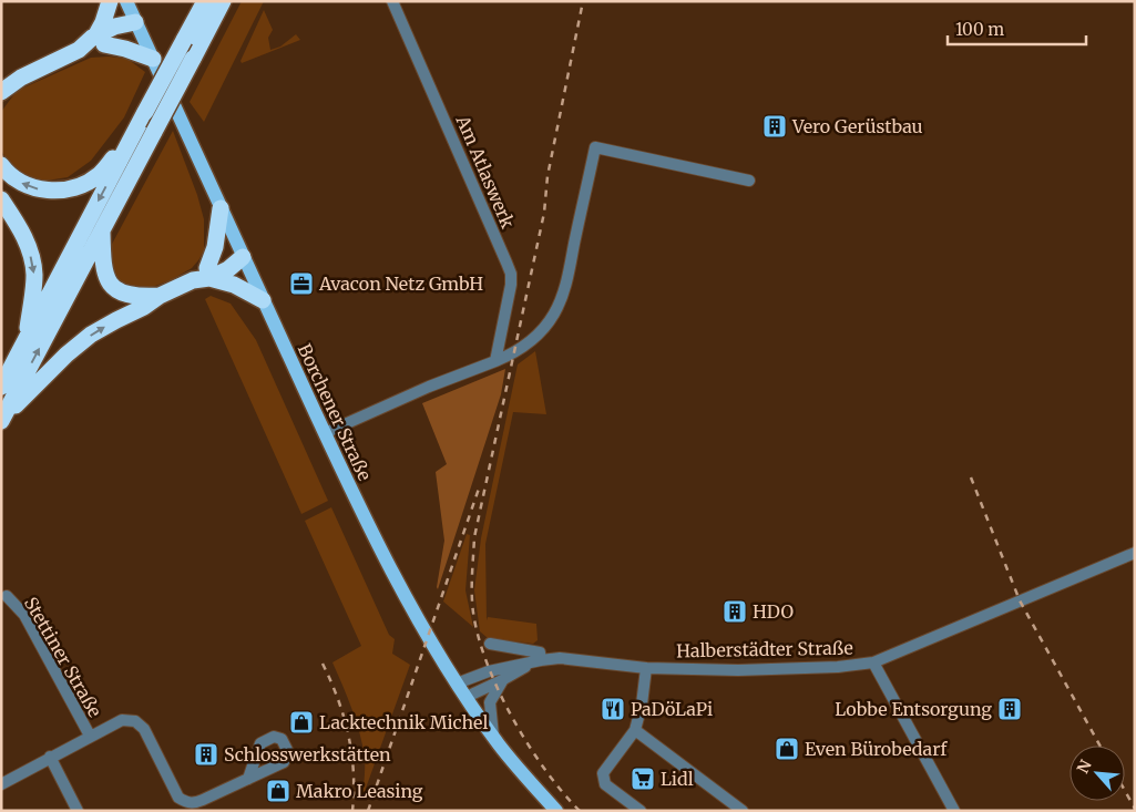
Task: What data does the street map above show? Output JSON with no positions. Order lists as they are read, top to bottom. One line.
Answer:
{"streets":{"main road":["Borchener Straße"],"street":["Am Atlaswerk","Halberstädter Straße","Stettiner Straße"]},"crossings":[["Borchener Straße","Halberstädter Straße"]],"places":{"building":["Vero Gerüstbau","HDO","Lobbe Entsorgung","Schlosswerkstätten"],"office":["Avacon Netz GmbH"],"restaurant":["PaDöLaPi"],"shop":["Lacktechnik Michel","Even Bürobedarf","Makro Leasing"],"supermarket":["Lidl"]},"scale_bar":"100 m","north":"top left"}
